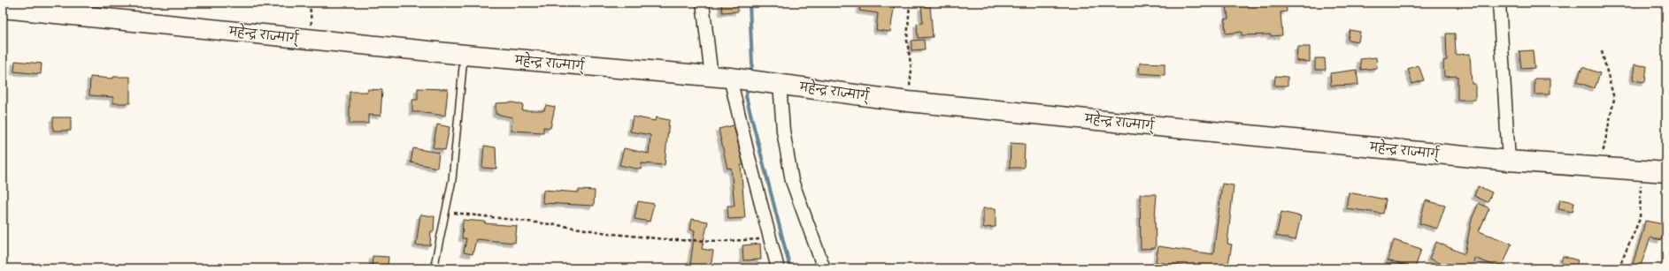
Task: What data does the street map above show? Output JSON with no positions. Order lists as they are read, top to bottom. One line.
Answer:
{"streets":{"highway":["महेन्द्र राज्मार्ग्"]}}
